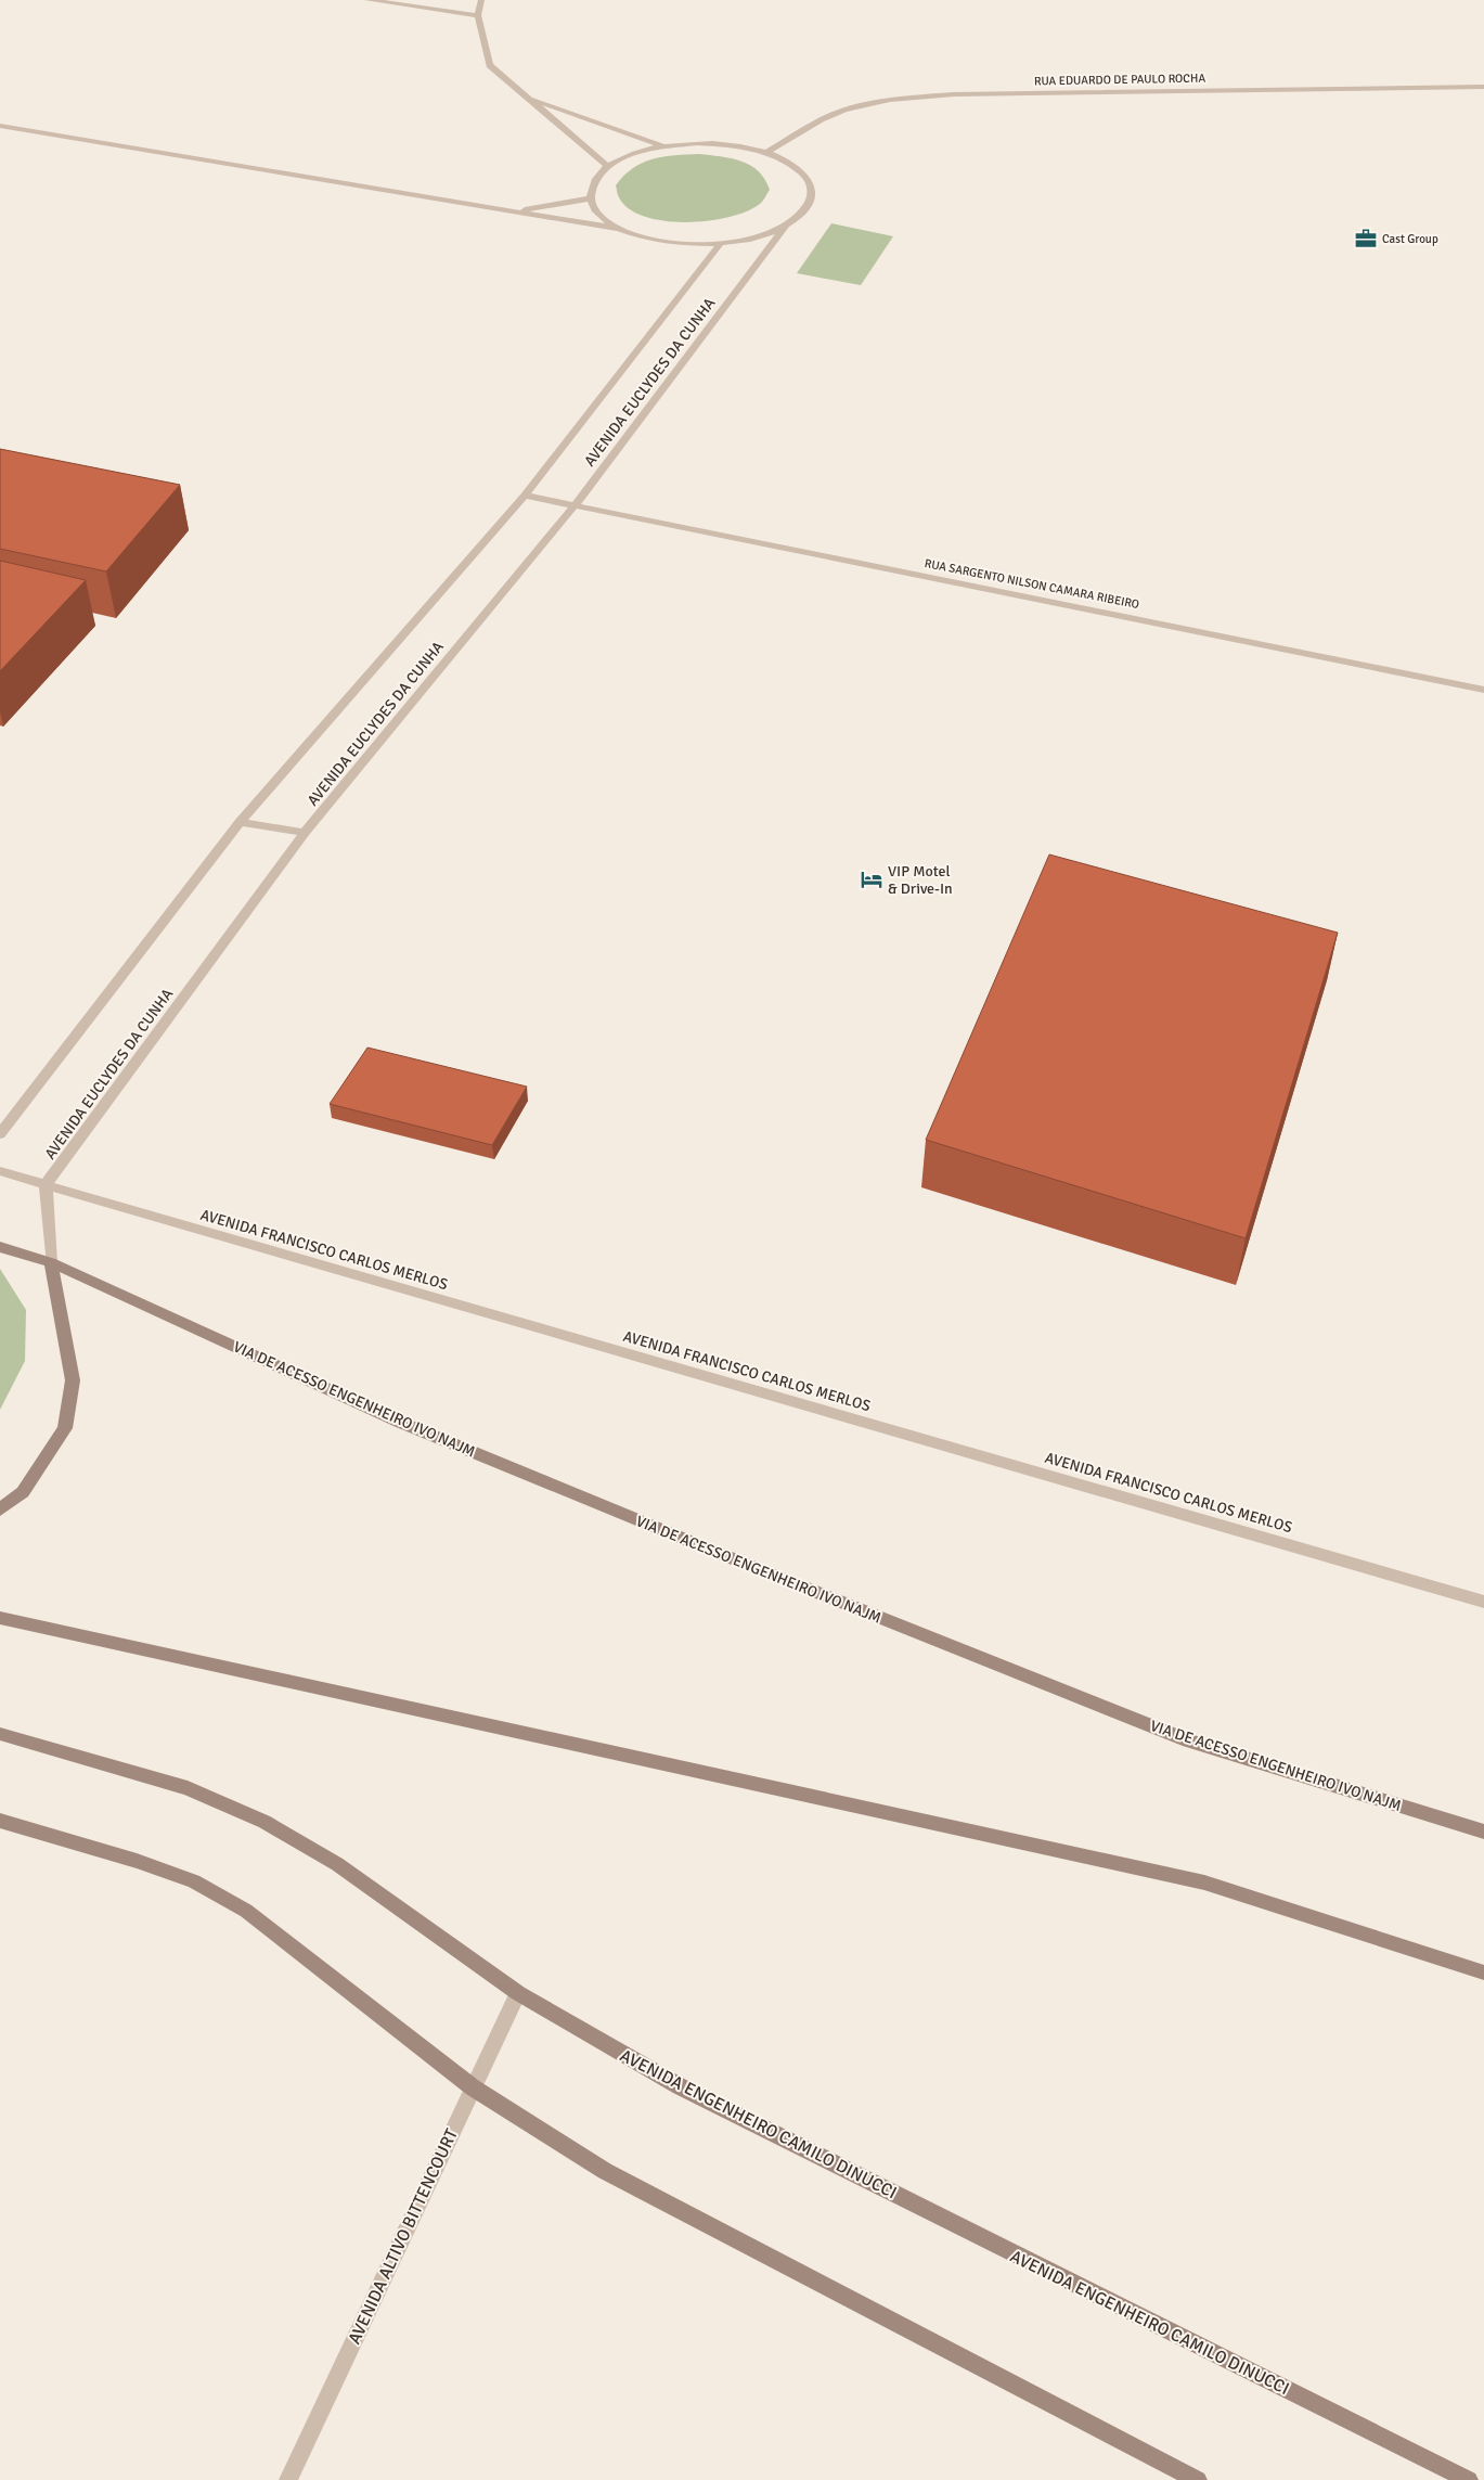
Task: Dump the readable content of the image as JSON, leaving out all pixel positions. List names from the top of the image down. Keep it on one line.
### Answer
{"streets":{"main road":["VIA DE ACESSO ENGENHEIRO IVO NAJM","AVENIDA ENGENHEIRO CAMILO DINUCCI"],"street":["RUA EDUARDO DE PAULO ROCHA","AVENIDA EUCLYDES DA CUNHA","RUA SARGENTO NILSON CAMARA RIBEIRO","AVENIDA FRANCISCO CARLOS MERLOS","AVENIDA ALTIVO BITTENCOURT"]},"crossings":[["AVENIDA EUCLYDES DA CUNHA","RUA SARGENTO NILSON CAMARA RIBEIRO"],["AVENIDA EUCLYDES DA CUNHA","AVENIDA FRANCISCO CARLOS MERLOS"],["AVENIDA ENGENHEIRO CAMILO DINUCCI","AVENIDA ALTIVO BITTENCOURT"]],"places":{"office":["Cast Group"],"hotel":["VIP Motel & Drive-In"]}}
